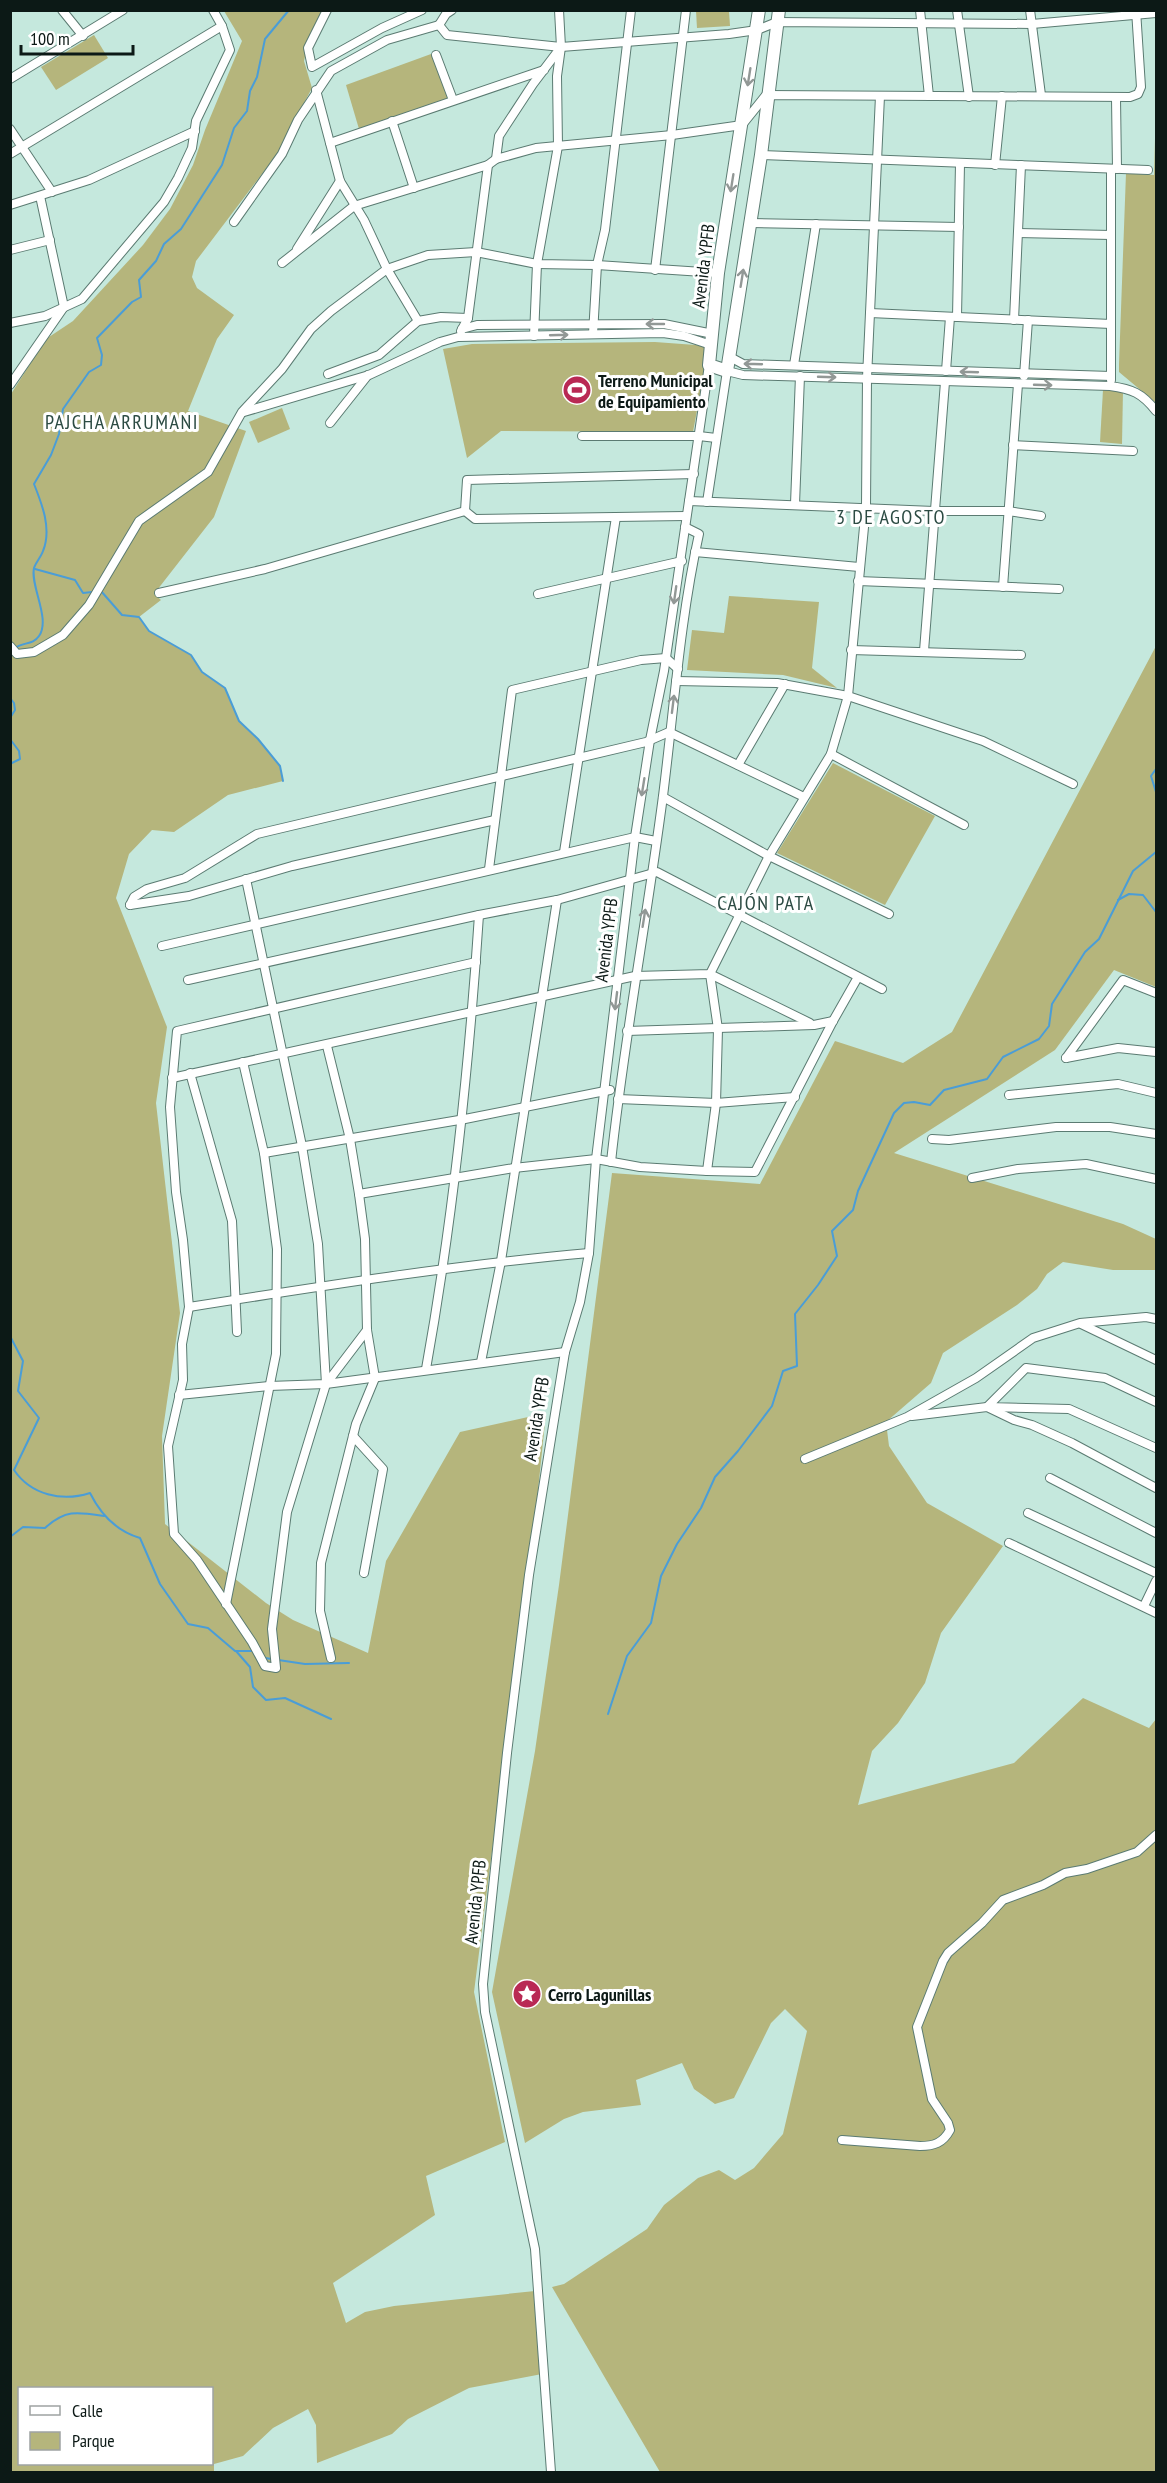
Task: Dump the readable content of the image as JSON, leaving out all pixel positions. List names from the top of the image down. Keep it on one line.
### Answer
{"streets":{"street":["Avenida YPFB"]},"districts":["PAJCHA ARRUMANI","3 DE AGOSTO","CAJÓN PATA"],"places":{"sports":["Terreno Municipal de Equipamiento"],"place":["Cerro Lagunillas"]},"legend":["Calle","Parque"],"scale_bar":"100 m"}
